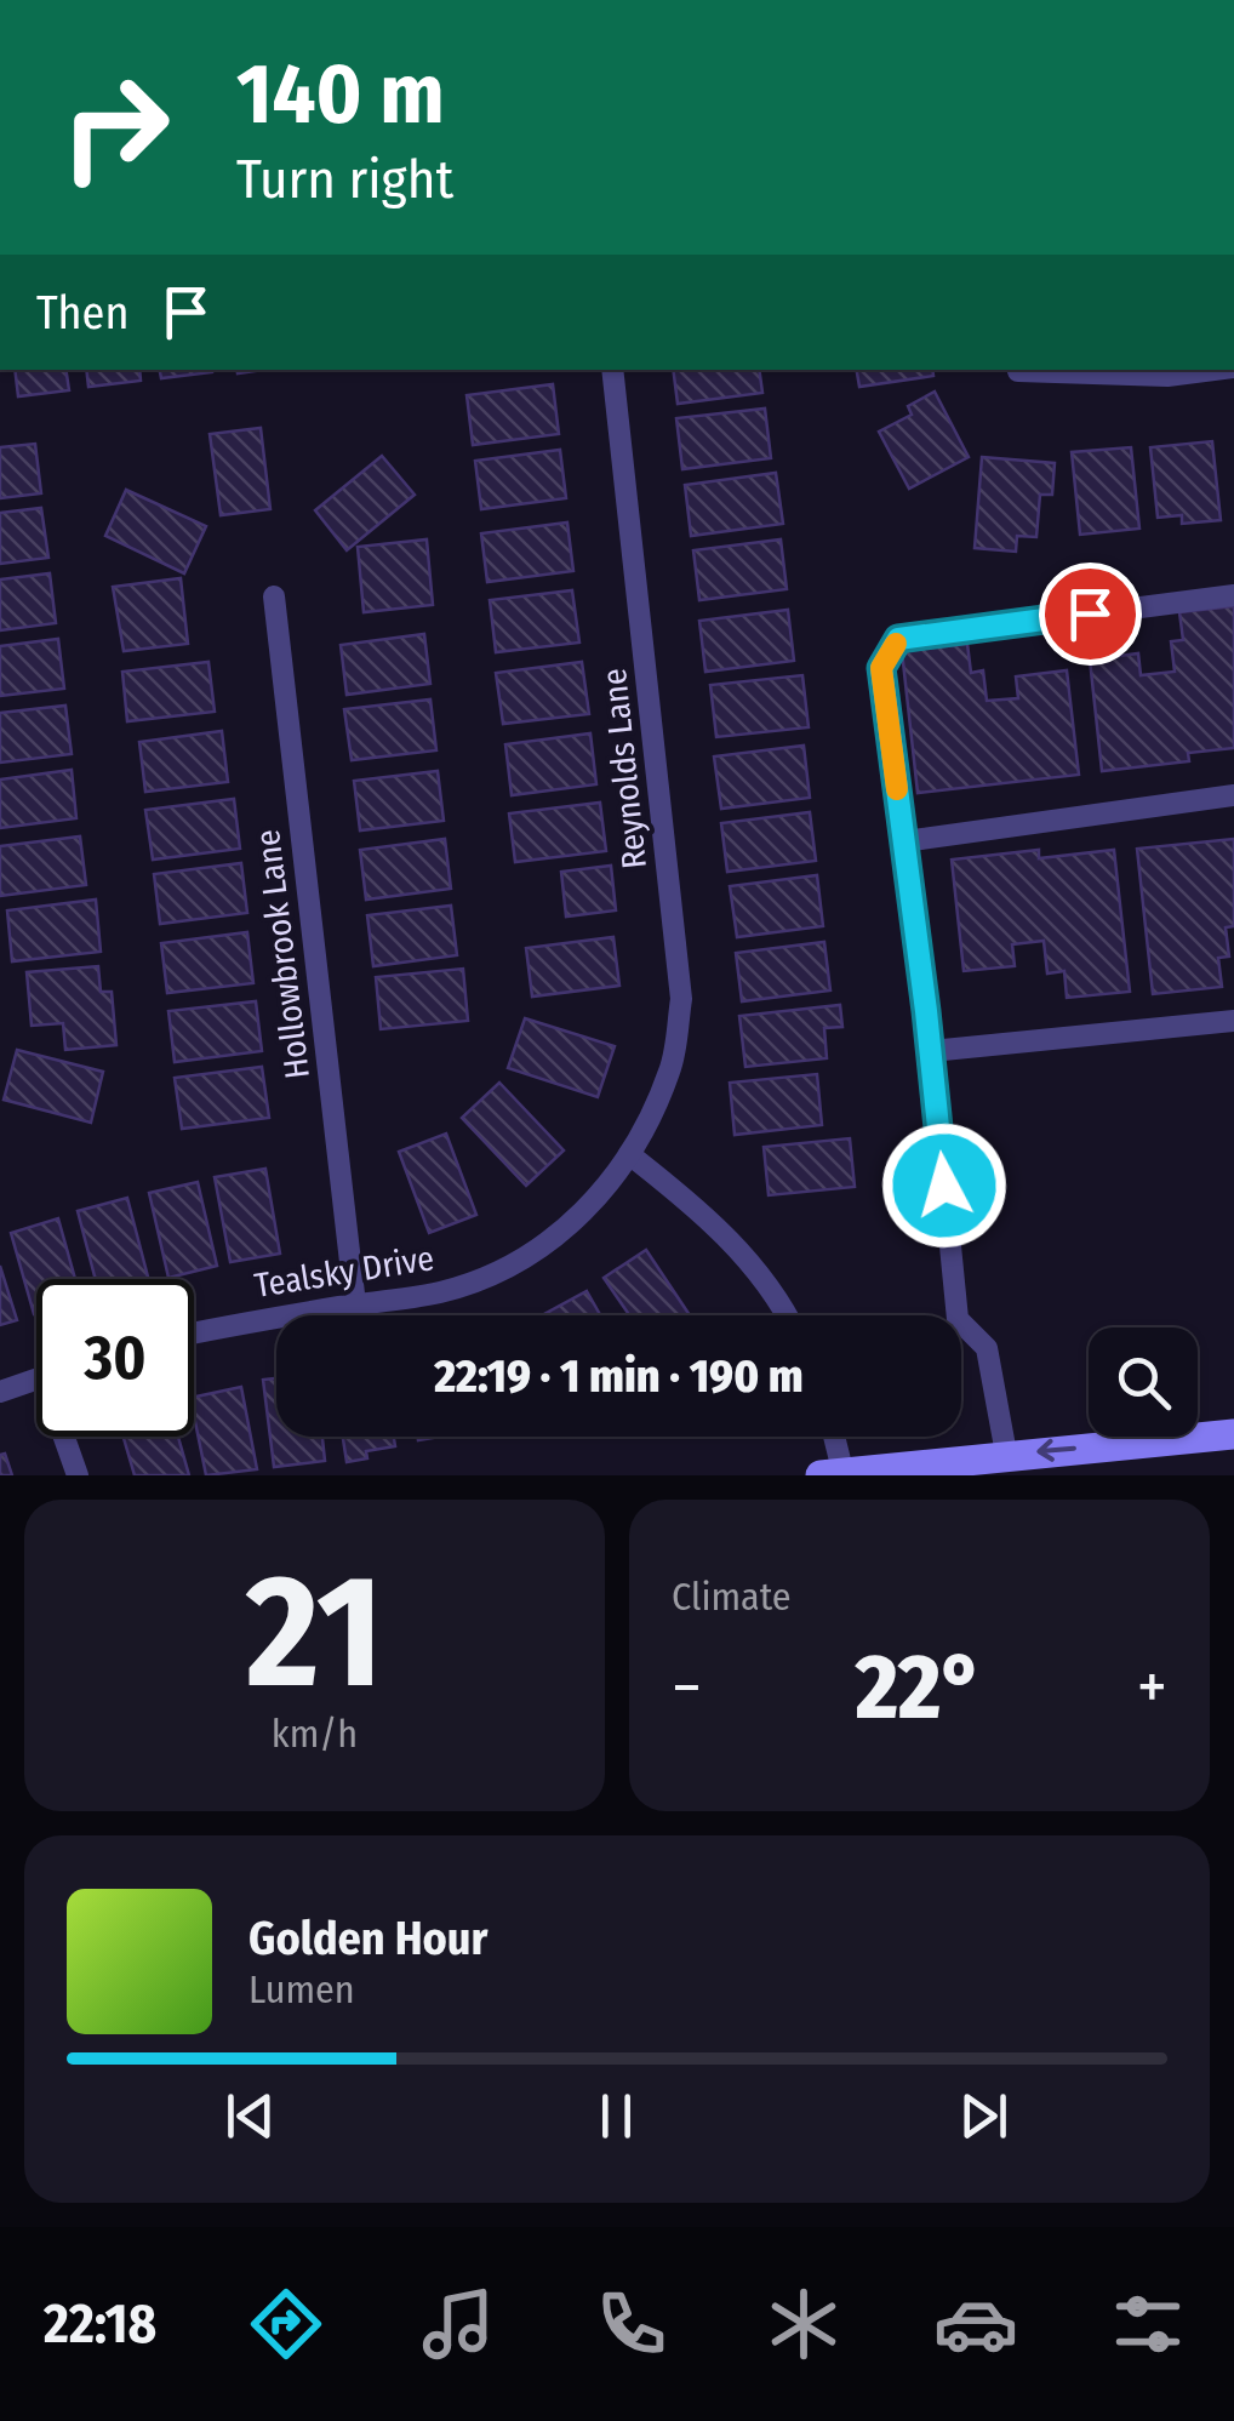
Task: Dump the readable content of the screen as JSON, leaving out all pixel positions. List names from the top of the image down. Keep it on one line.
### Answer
{"streets":{"street":["Reynolds Lane","Hollowbrook Lane","Tealsky Drive"]},"crossings":[["Reynolds Lane","Tealsky Drive"],["Hollowbrook Lane","Tealsky Drive"]],"page":{"turn":["140 m","Turn right"],"then":"Then","limit":"30","trip":"22:19 · 1 min · 190 m","tile":[["21","km/h"],"Climate"],"heat":["−","22°","+"],"song":["Golden Hour","Lumen"],"tabs":"22:18"}}
